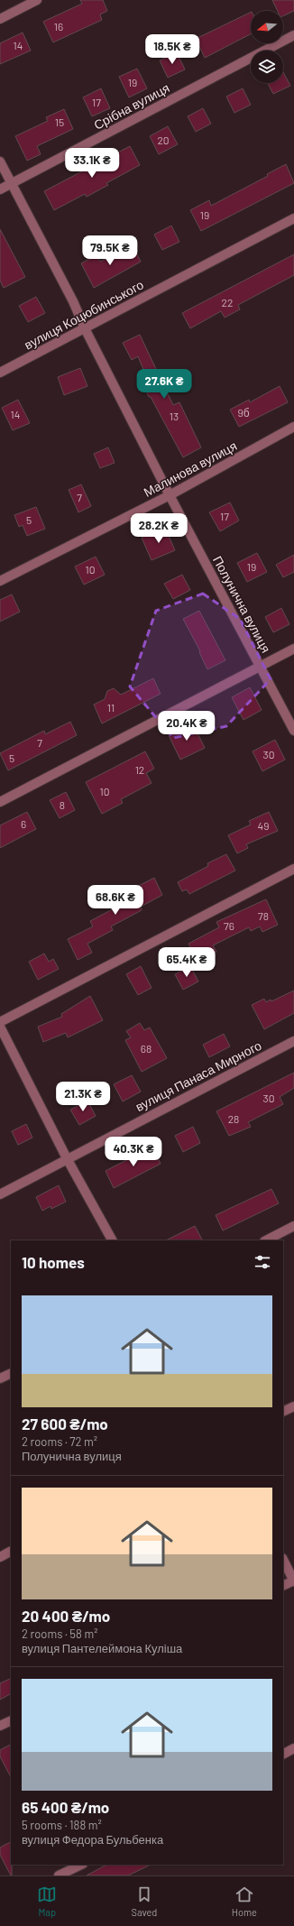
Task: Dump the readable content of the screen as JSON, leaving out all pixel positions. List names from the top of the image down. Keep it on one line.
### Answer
{"streets":{"street":["Срібна вулиця","вулиця Коцюбинського","Малинова вулиця","Полунична вулиця","вулиця Панаса Мирного"]},"crossings":[["Срібна вулиця","Полунична вулиця"],["вулиця Коцюбинського","Полунична вулиця"],["Малинова вулиця","Полунична вулиця"]],"house_numbers":["16","14","19","17","15","20","19","22","9б","14","13","7","17","5","19","10","11","7","30","5","12","10","8","6","49","78","76","68","30","28"],"north":"left","page":{"price":["18.5K ₴","33.1K ₴","79.5K ₴","27.6K ₴","28.2K ₴","20.4K ₴","68.6K ₴","65.4K ₴","21.3K ₴","40.3K ₴"],"heading":"10 homes","list":[{"name":"27 600 ₴/mo","note":"2 rooms · 72 m² · Полунична вулиця"},{"name":"20 400 ₴/mo","note":"2 rooms · 58 m² · вулиця Пантелеймона Куліша"},{"name":"65 400 ₴/mo","note":"5 rooms · 188 m² · вулиця Федора Бульбенка"}],"tabs":["Map","Saved","Home"]}}
